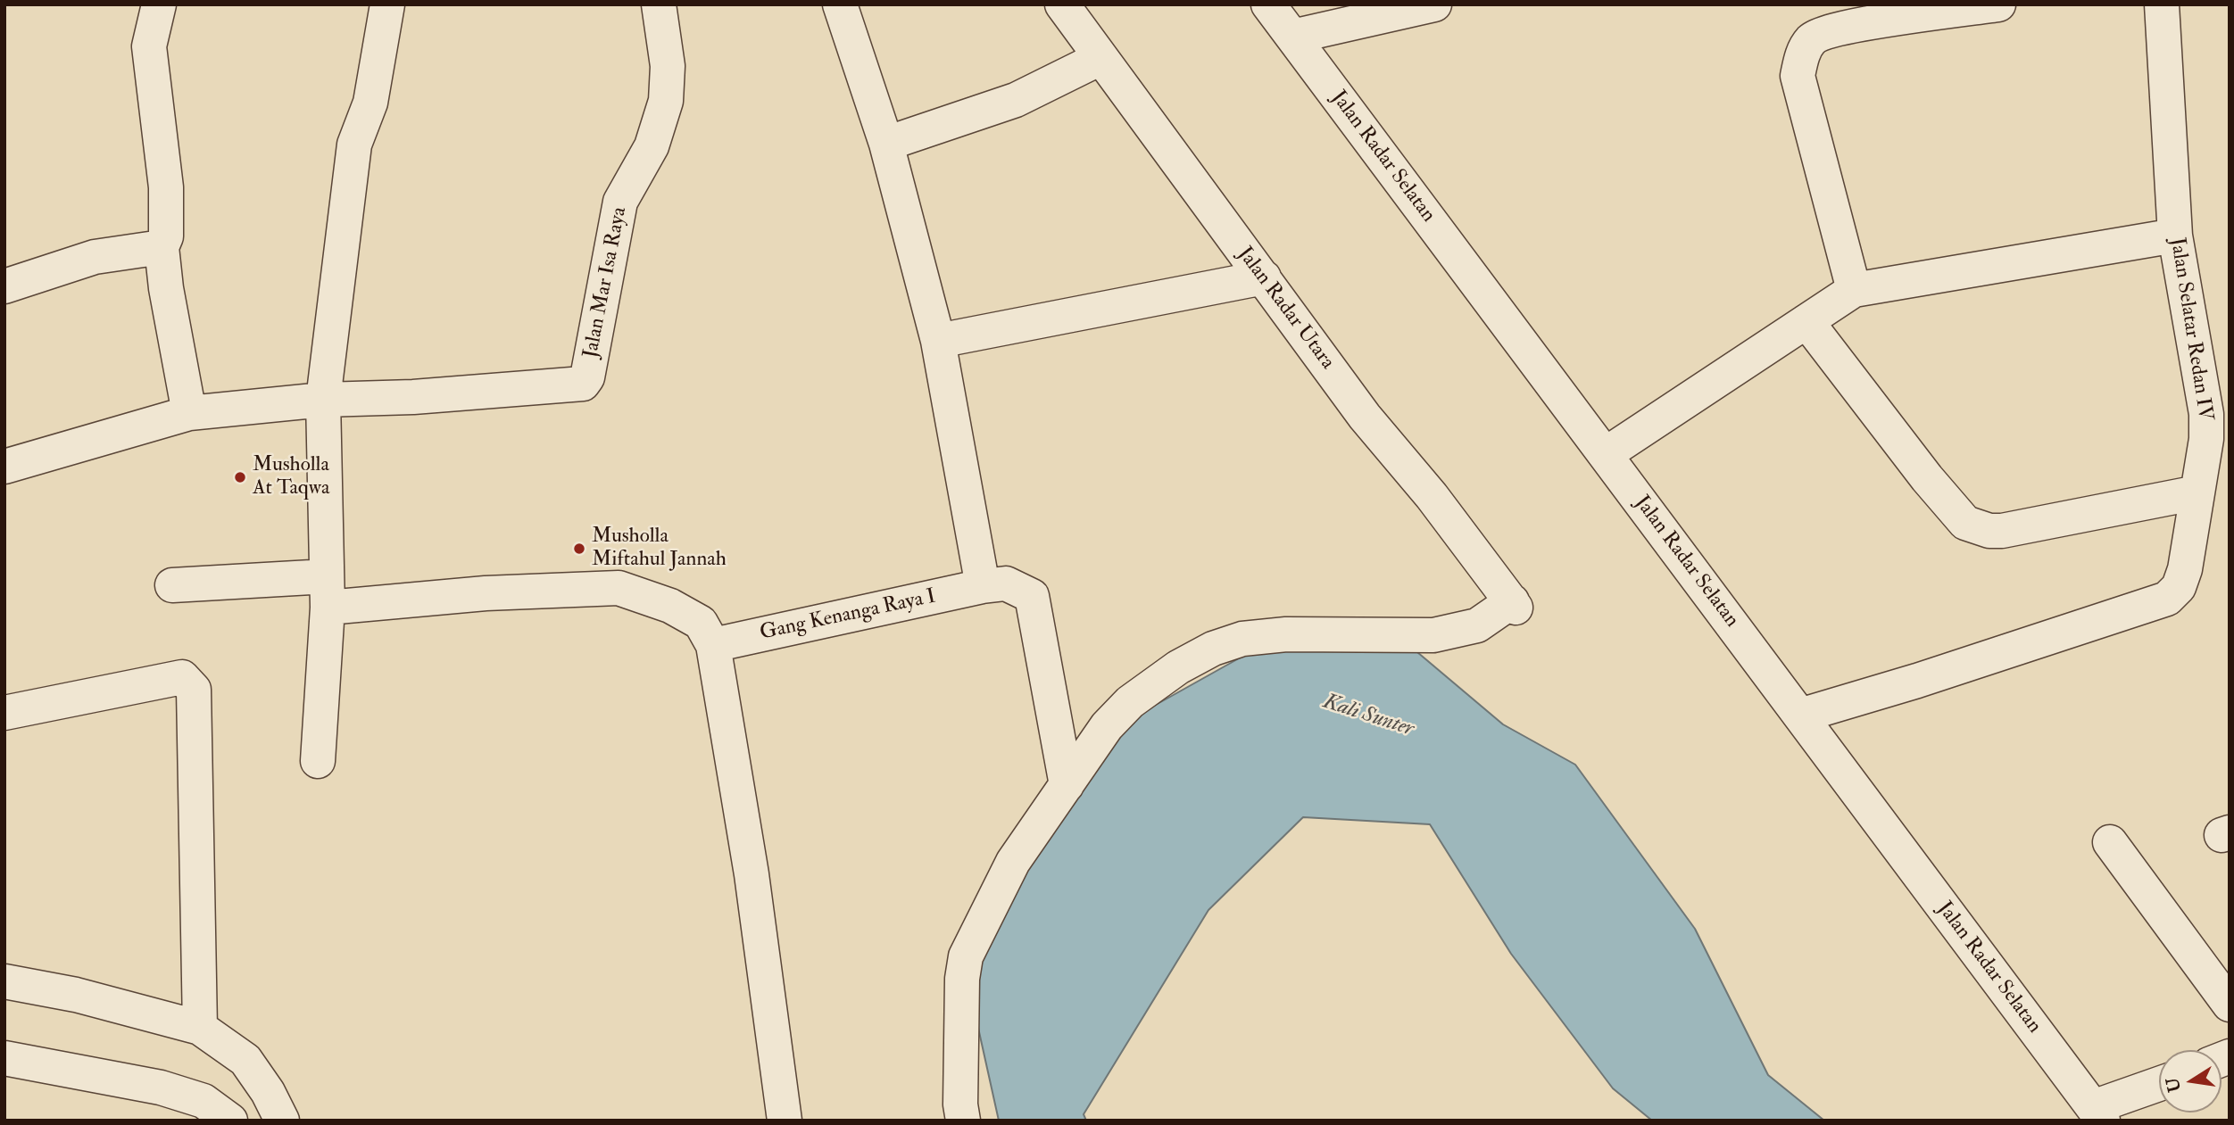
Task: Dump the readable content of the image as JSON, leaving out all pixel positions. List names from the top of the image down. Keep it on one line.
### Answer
{"streets":{"street":["Jalan Radar Selatan","Jalan Mar Isa Raya","Jalan Radar Utara","Jalan Selatar Redan IV","Gang Kenanga Raya I"]},"crossings":[["Jalan Radar Selatan","Jalan Selatar Redan IV"],["Jalan Radar Utara","Gang Kenanga Raya I"]],"water":["Kali Sunter"],"places":["Musholla At Taqwa","Musholla Miftahul Jannah"],"north":"left"}
